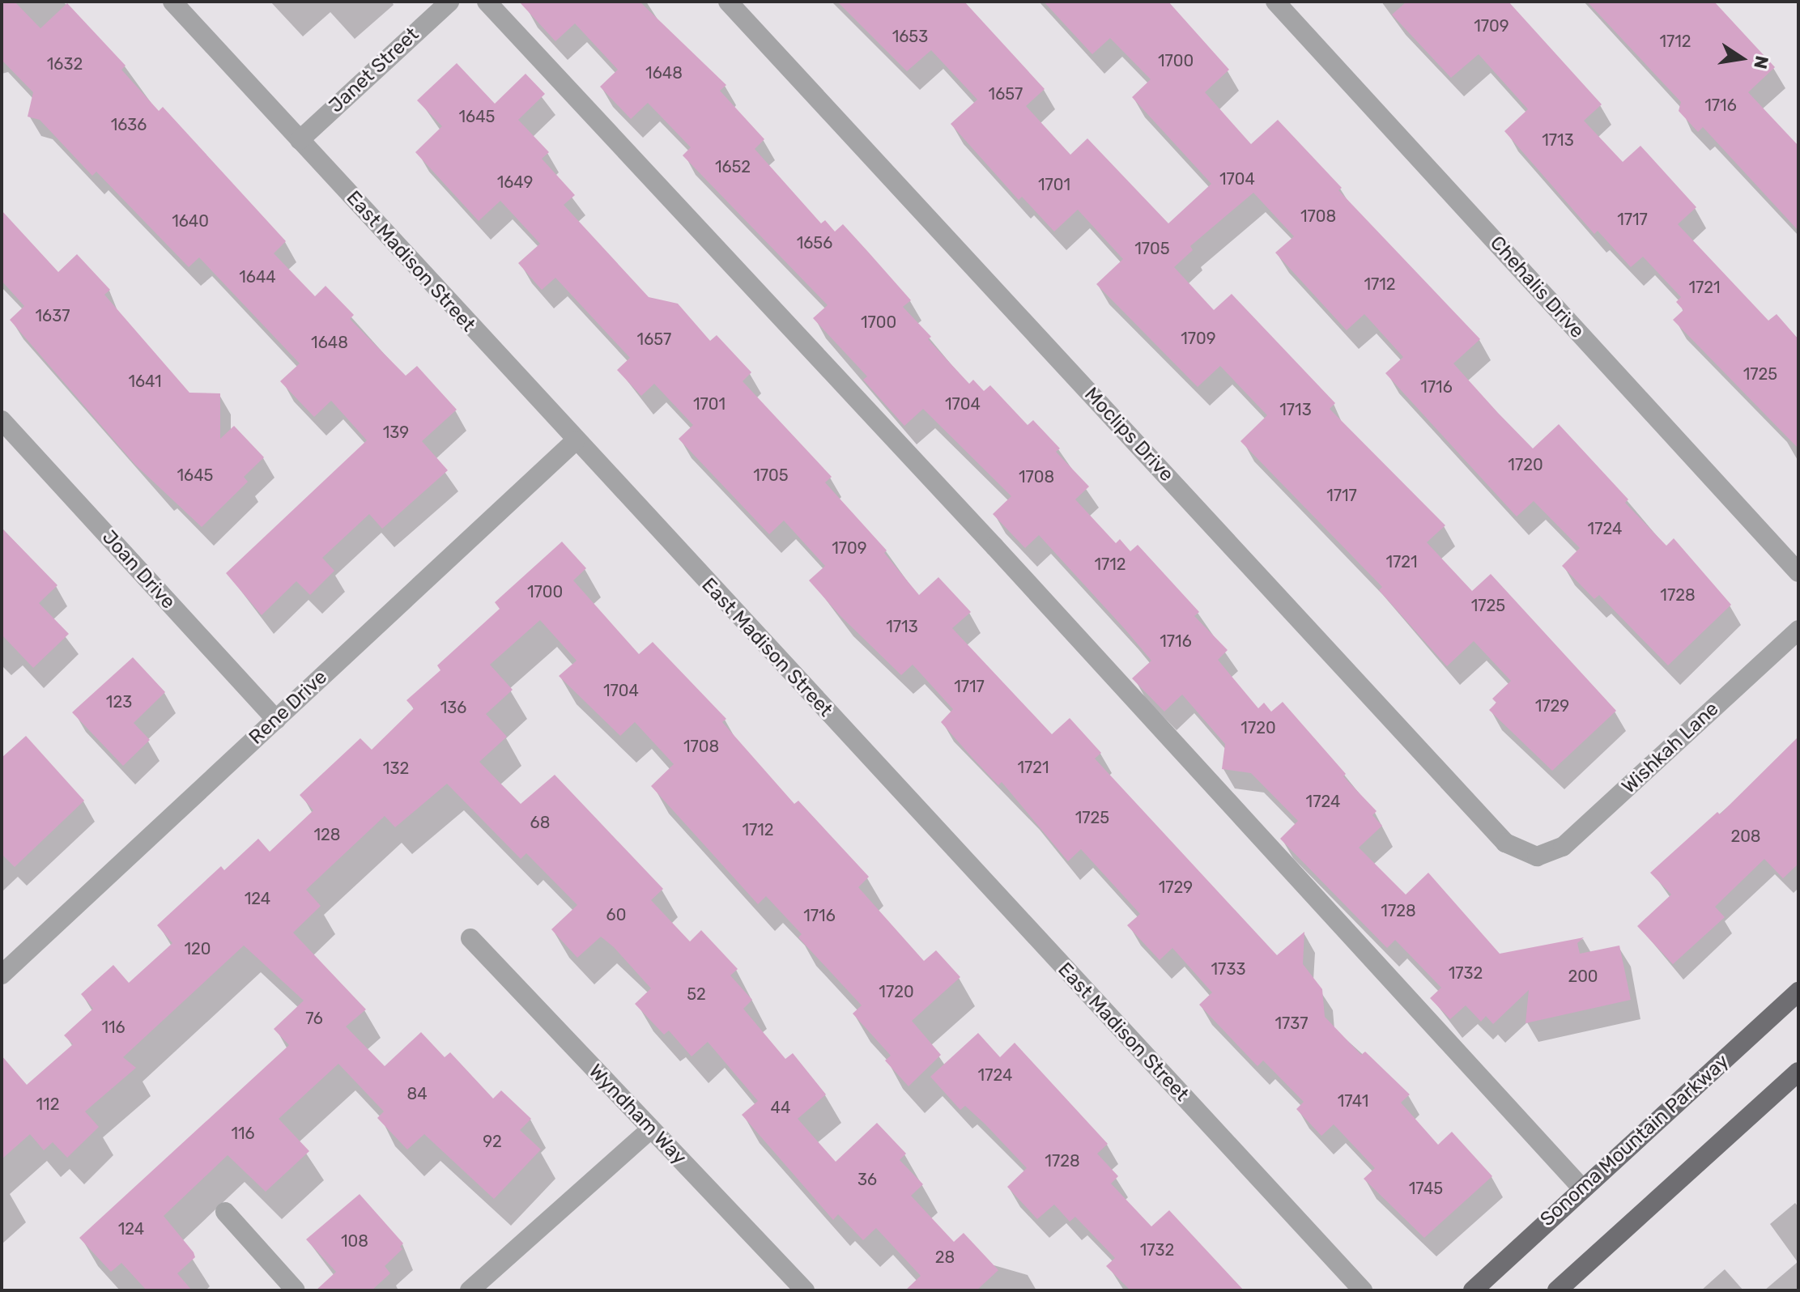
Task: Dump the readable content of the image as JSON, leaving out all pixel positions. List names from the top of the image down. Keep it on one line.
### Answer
{"streets":{"main road":["Sonoma Mountain Parkway"],"street":["Janet Street","East Madison Street","Chehalis Drive","Moclips Drive","Joan Drive","Rene Drive","Wishkah Lane","Wyndham Way"]},"crossings":[["Janet Street","East Madison Street"],["East Madison Street","Rene Drive"],["Moclips Drive","Wishkah Lane"],["Joan Drive","Rene Drive"]],"house_numbers":["1709","1653","1712","1700","1632","1648","1657","1716","1645","1636","1713","1652","1704","1649","1701","1708","1717","1640","1656","1705","1644","1712","1721","1637","1700","1709","1657","1648","1725","1641","1716","1701","1704","1713","139","1720","1645","1705","1708","1717","1724","1709","1721","1712","1700","1728","1725","1713","1716","1717","1704","123","1729","136","1720","1708","1721","132","1724","1725","68","1712","128","208","1729","124","1728","60","1716","120","1733","1732","200","1720","52","76","1737","116","1724","84","1741","112","44","116","92","1728","36","1745","124","108","1732","28"],"north":"right"}
